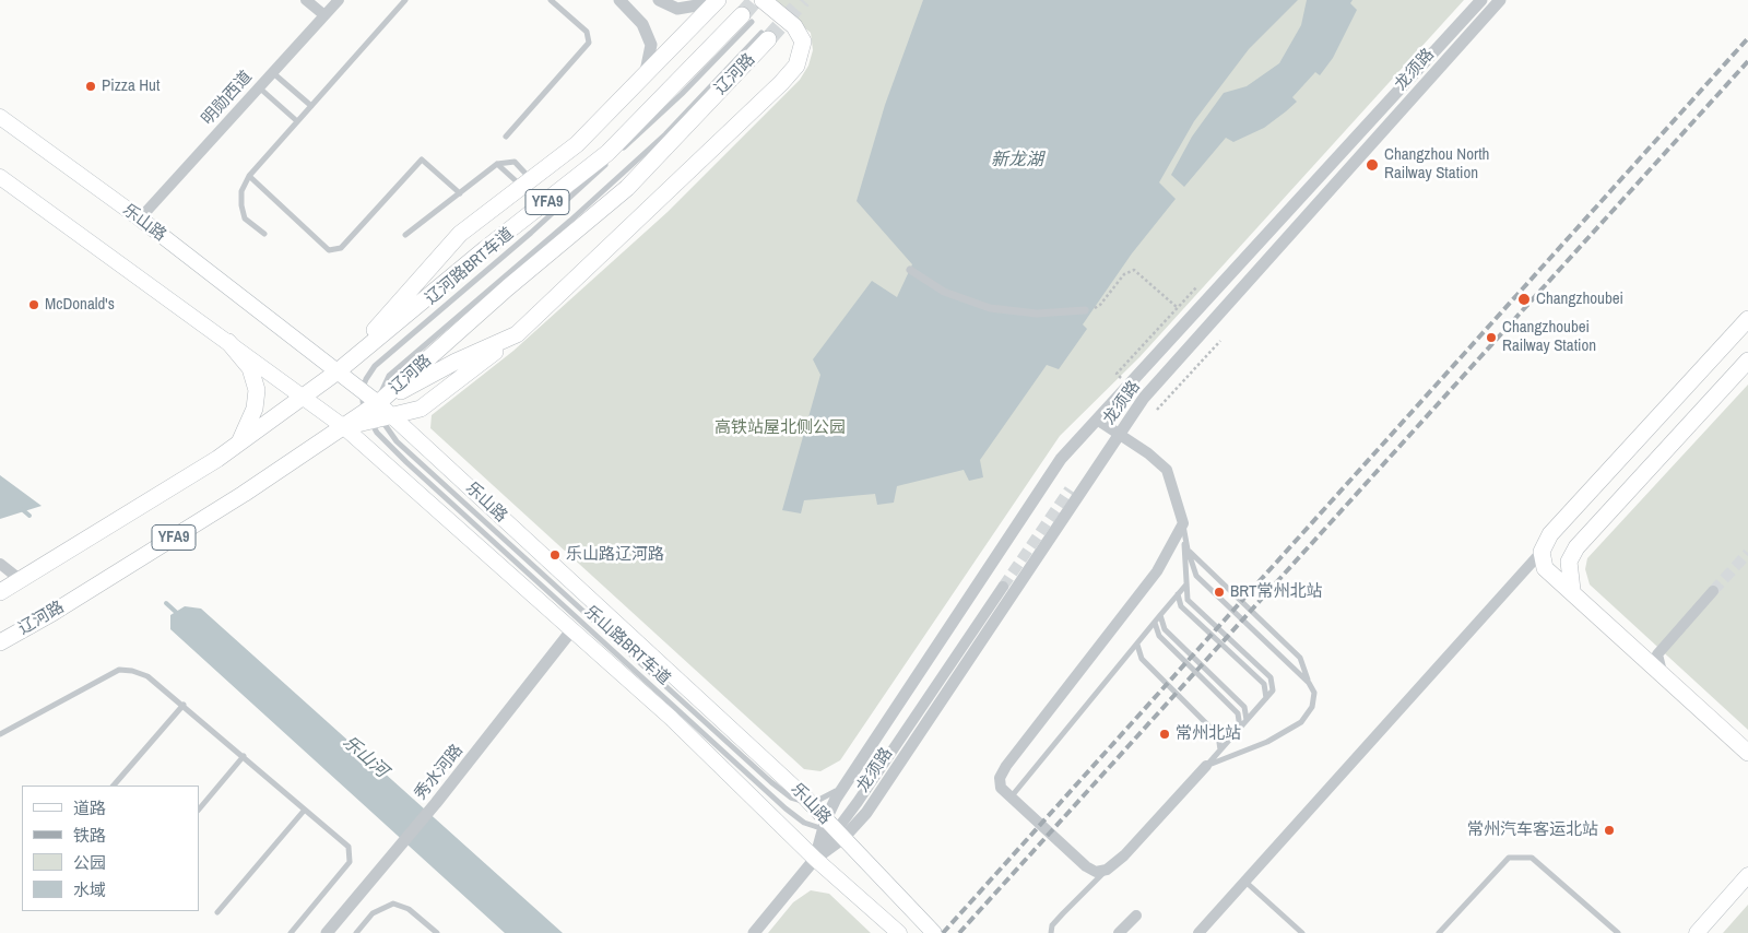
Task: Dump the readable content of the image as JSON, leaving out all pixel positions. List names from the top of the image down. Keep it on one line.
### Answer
{"streets":{"main road":["辽河路","YFA9","乐山路"],"street":["龙须路","明勋西道","秀水河路"],"lane":["辽河路BRT车道","乐山路BRT车道"]},"crossings":[["龙须路","乐山路"],["龙须路","乐山路BRT车道"],["辽河路","乐山路"],["辽河路","乐山路BRT车道"],["明勋西道","乐山路"],["YFA9","乐山路"],["YFA9","辽河路BRT车道"],["乐山路","辽河路BRT车道"],["乐山路","乐山路BRT车道"]],"water":["新龙湖","乐山河"],"parks":["高铁站屋北侧公园"],"places":["Pizza Hut","Changzhou North Railway Station","Changzhoubei","McDonald's","Changzhoubei Railway Station","乐山路辽河路","BRT常州北站","常州北站","常州汽车客运北站"],"legend":["道路","铁路","公园","水域"]}
